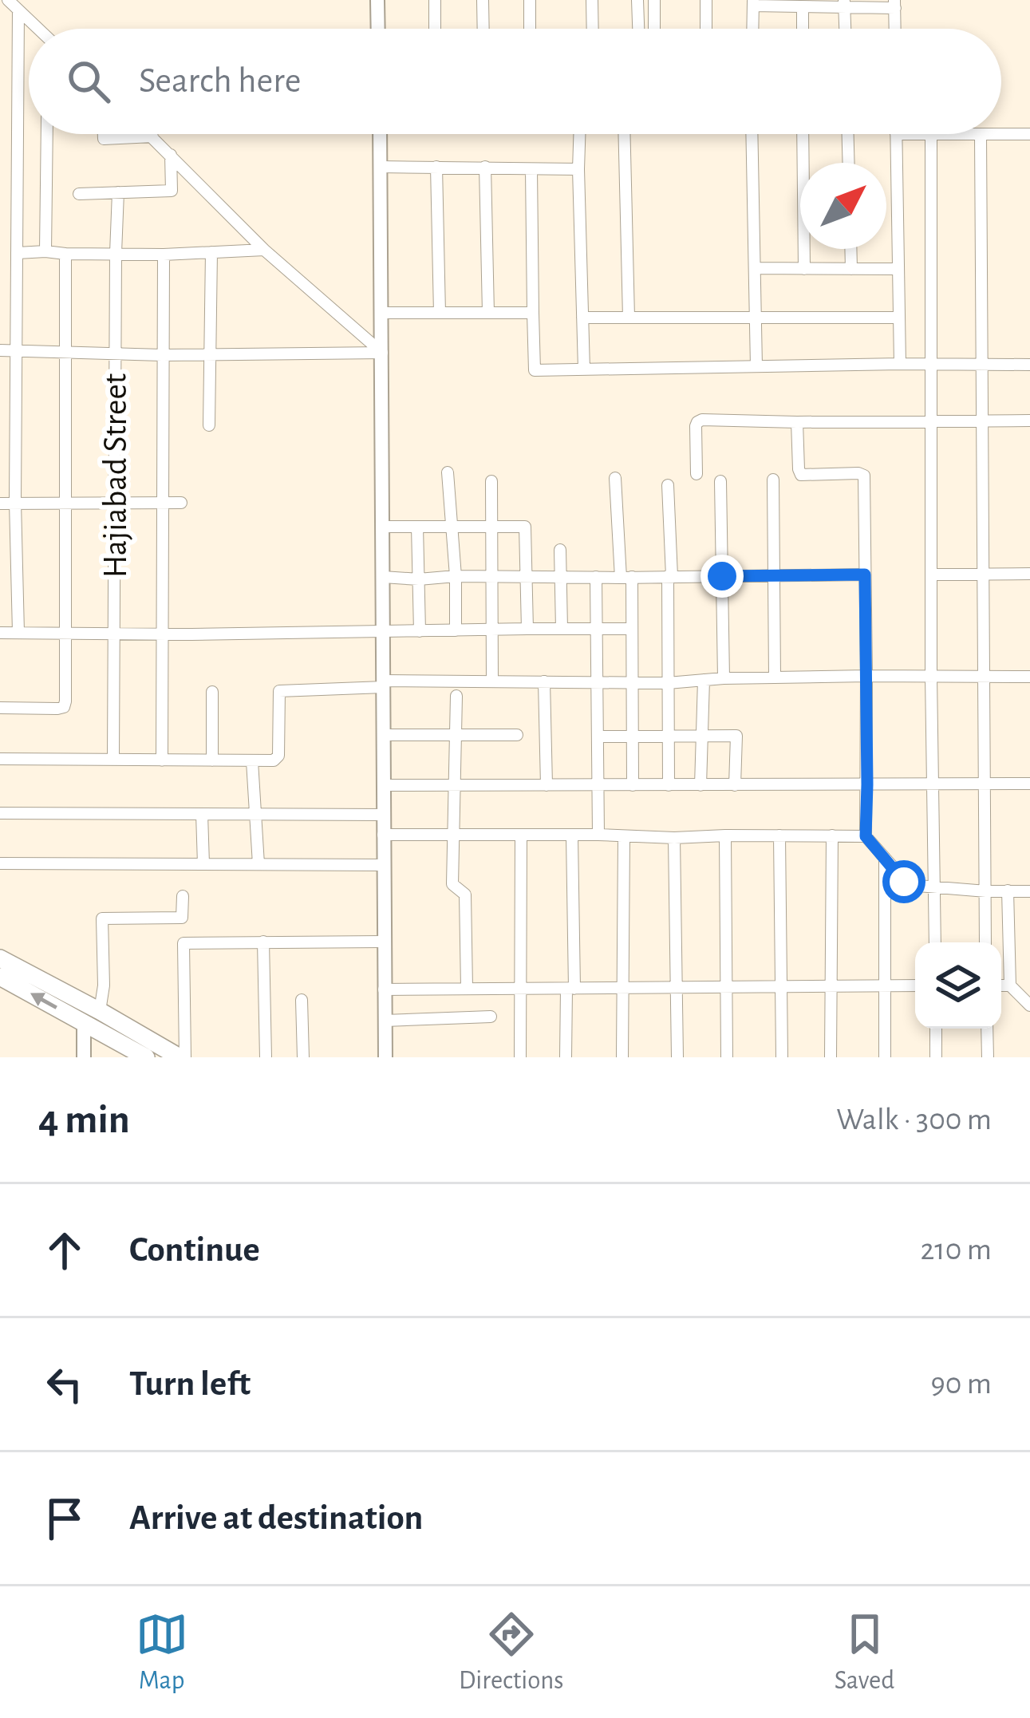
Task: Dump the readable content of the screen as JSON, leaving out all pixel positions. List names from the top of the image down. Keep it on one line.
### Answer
{"streets":{"street":["Hajiabad Street"]},"north":"top right","page":{"search":"Search here","heading":["4 min","Walk · 300 m"],"list":[["Continue","210 m"],["Turn left","90 m"],"Arrive at destination"],"nav":["Map","Directions","Saved"]}}
